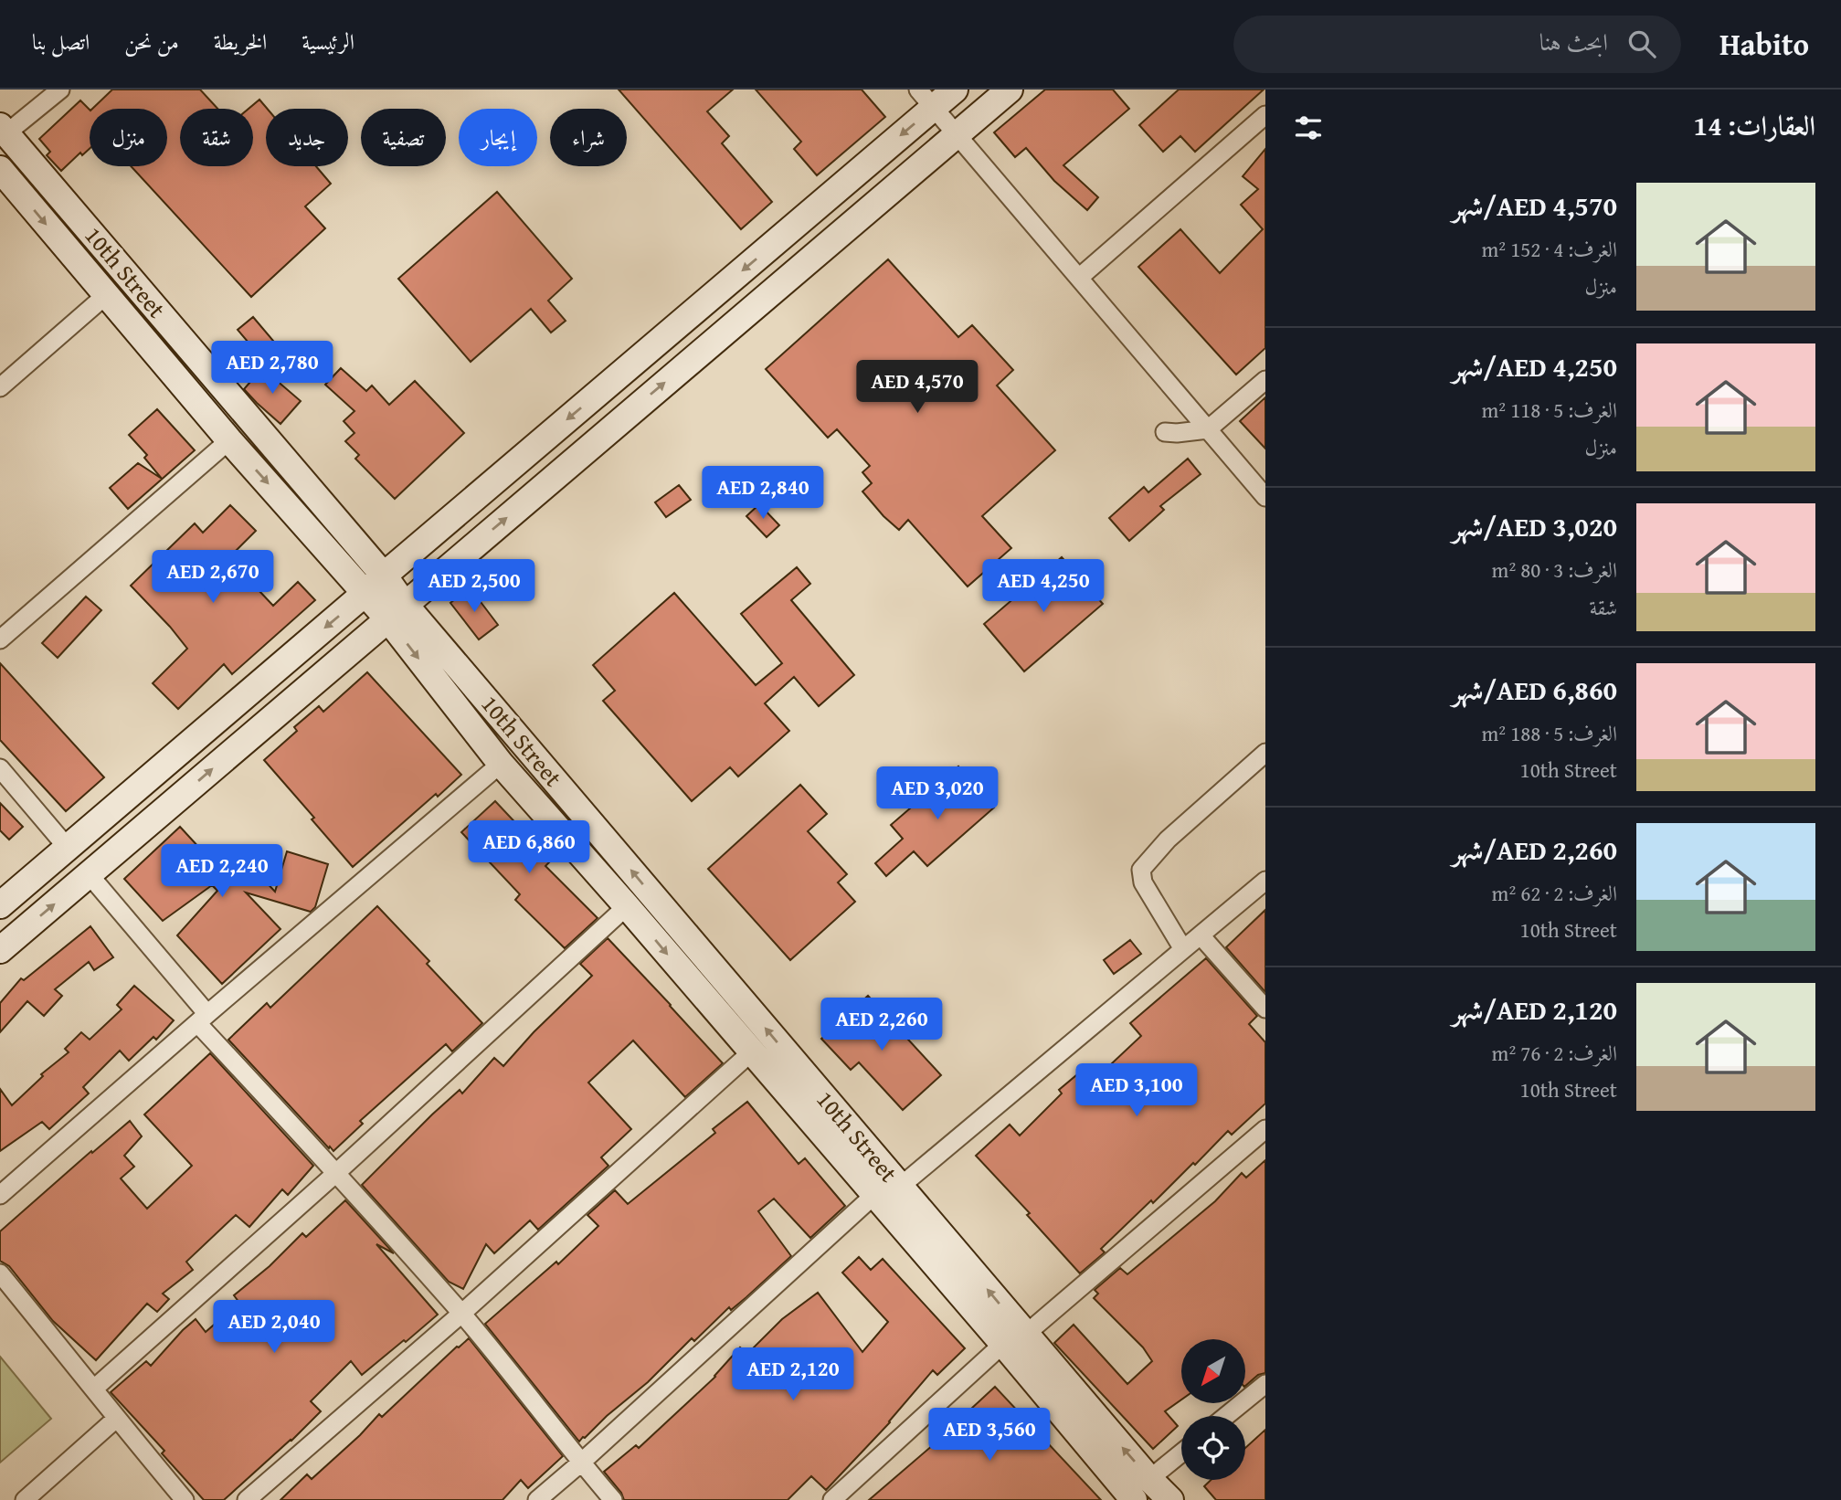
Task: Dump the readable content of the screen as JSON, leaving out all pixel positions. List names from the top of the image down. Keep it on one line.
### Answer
{"streets":{"street":["10th Street"]},"north":"bottom left","page":{"header":"Habito","search":"ابحث هنا","nav":["الرئيسية","الخريطة","من نحن","اتصل بنا"],"heading":"العقارات: 14","chip":["شراء","إيجار","تصفية","جديد","شقة","منزل"],"list":[{"name":"AED 4,570/شهر","note":"الغرف: 4 · 152 m² · منزل"},{"name":"AED 4,250/شهر","note":"الغرف: 5 · 118 m² · منزل"},{"name":"AED 3,020/شهر","note":"الغرف: 3 · 80 m² · شقة"},{"name":"AED 6,860/شهر","note":"الغرف: 5 · 188 m² · 10th Street"},{"name":"AED 2,260/شهر","note":"الغرف: 2 · 62 m² · 10th Street"},{"name":"AED 2,120/شهر","note":"الغرف: 2 · 76 m² · 10th Street"}],"price":["AED 2,780","AED 4,570","AED 2,840","AED 2,670","AED 2,500","AED 4,250","AED 3,020","AED 6,860","AED 2,240","AED 2,260","AED 3,100","AED 2,040","AED 2,120","AED 3,560"]}}
